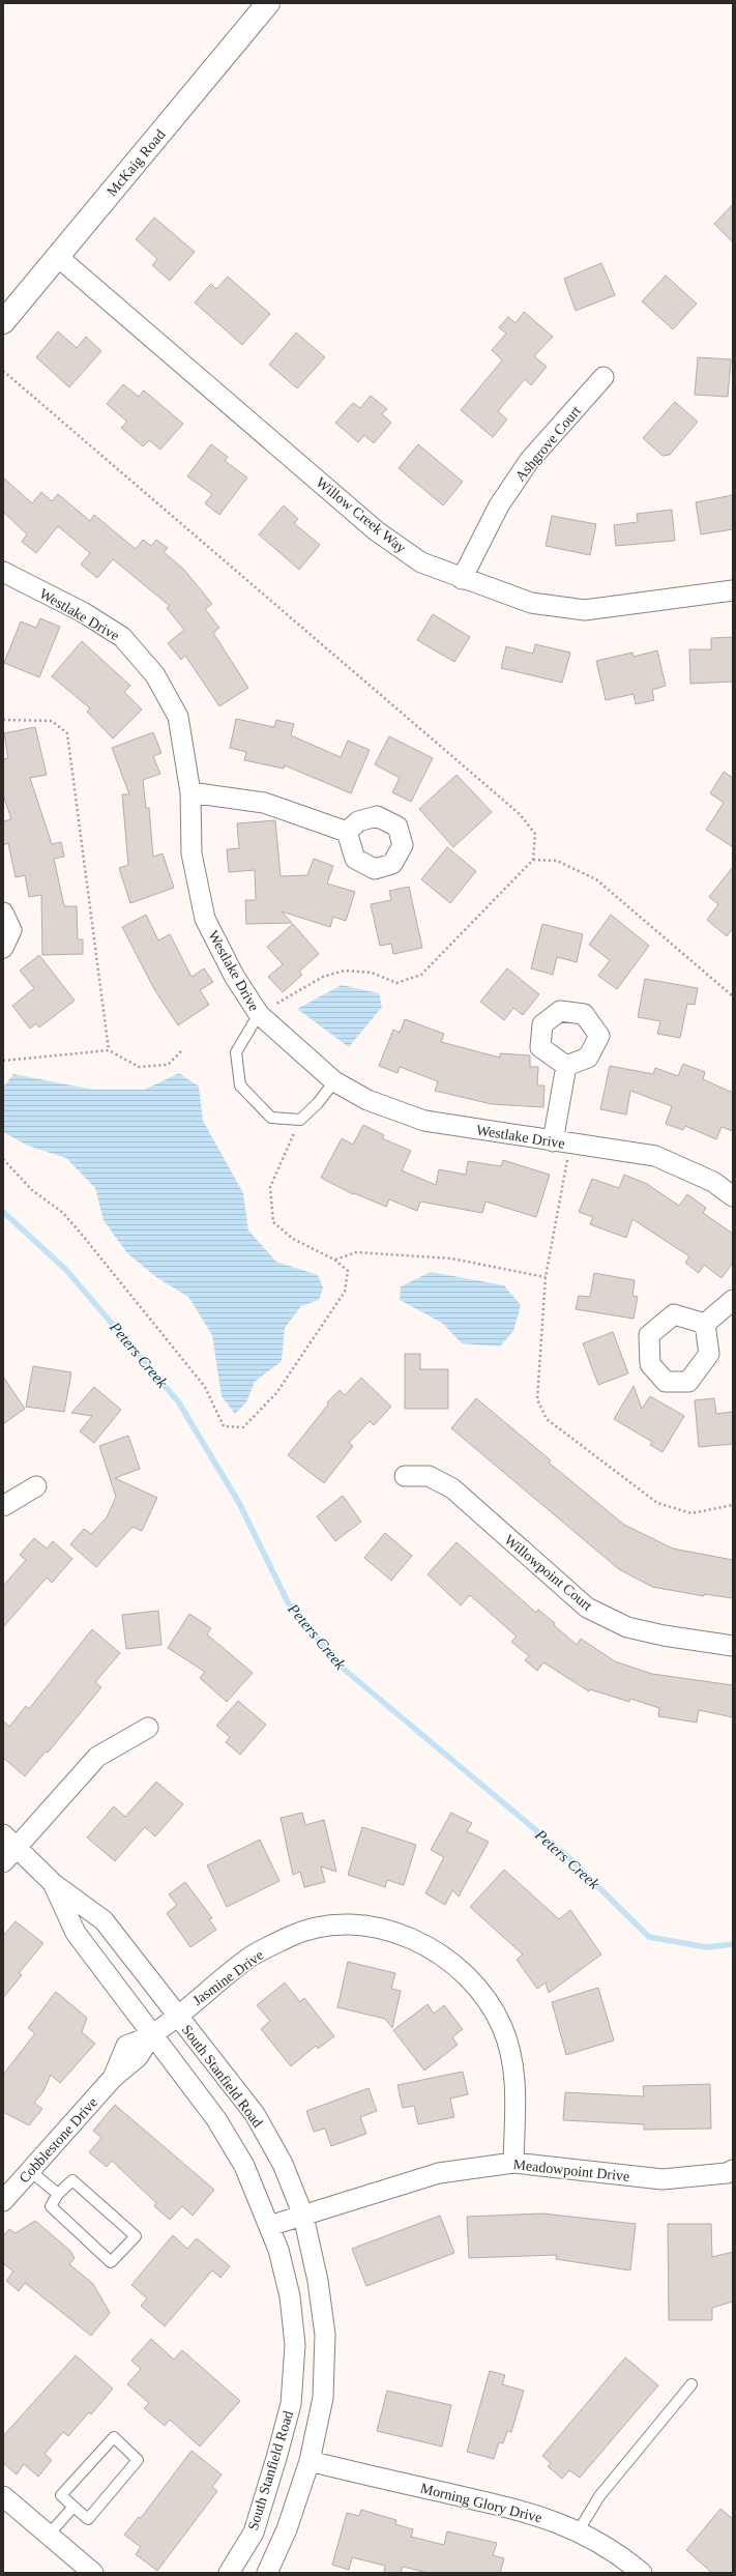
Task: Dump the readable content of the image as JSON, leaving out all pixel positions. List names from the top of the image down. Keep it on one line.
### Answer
{"streets":{"street":["McKaig Road","Ashgrove Court","Willow Creek Way","Westlake Drive","Willowpoint Court","Jasmine Drive","South Stanfield Road","Cobblestone Drive","Meadowpoint Drive","Morning Glory Drive"]},"crossings":[["McKaig Road","Willow Creek Way"],["Ashgrove Court","Willow Creek Way"],["Jasmine Drive","South Stanfield Road"],["Jasmine Drive","Cobblestone Drive"],["Jasmine Drive","Meadowpoint Drive"],["South Stanfield Road","Cobblestone Drive"],["South Stanfield Road","Meadowpoint Drive"],["South Stanfield Road","Morning Glory Drive"]],"water":["Peters Creek"]}
